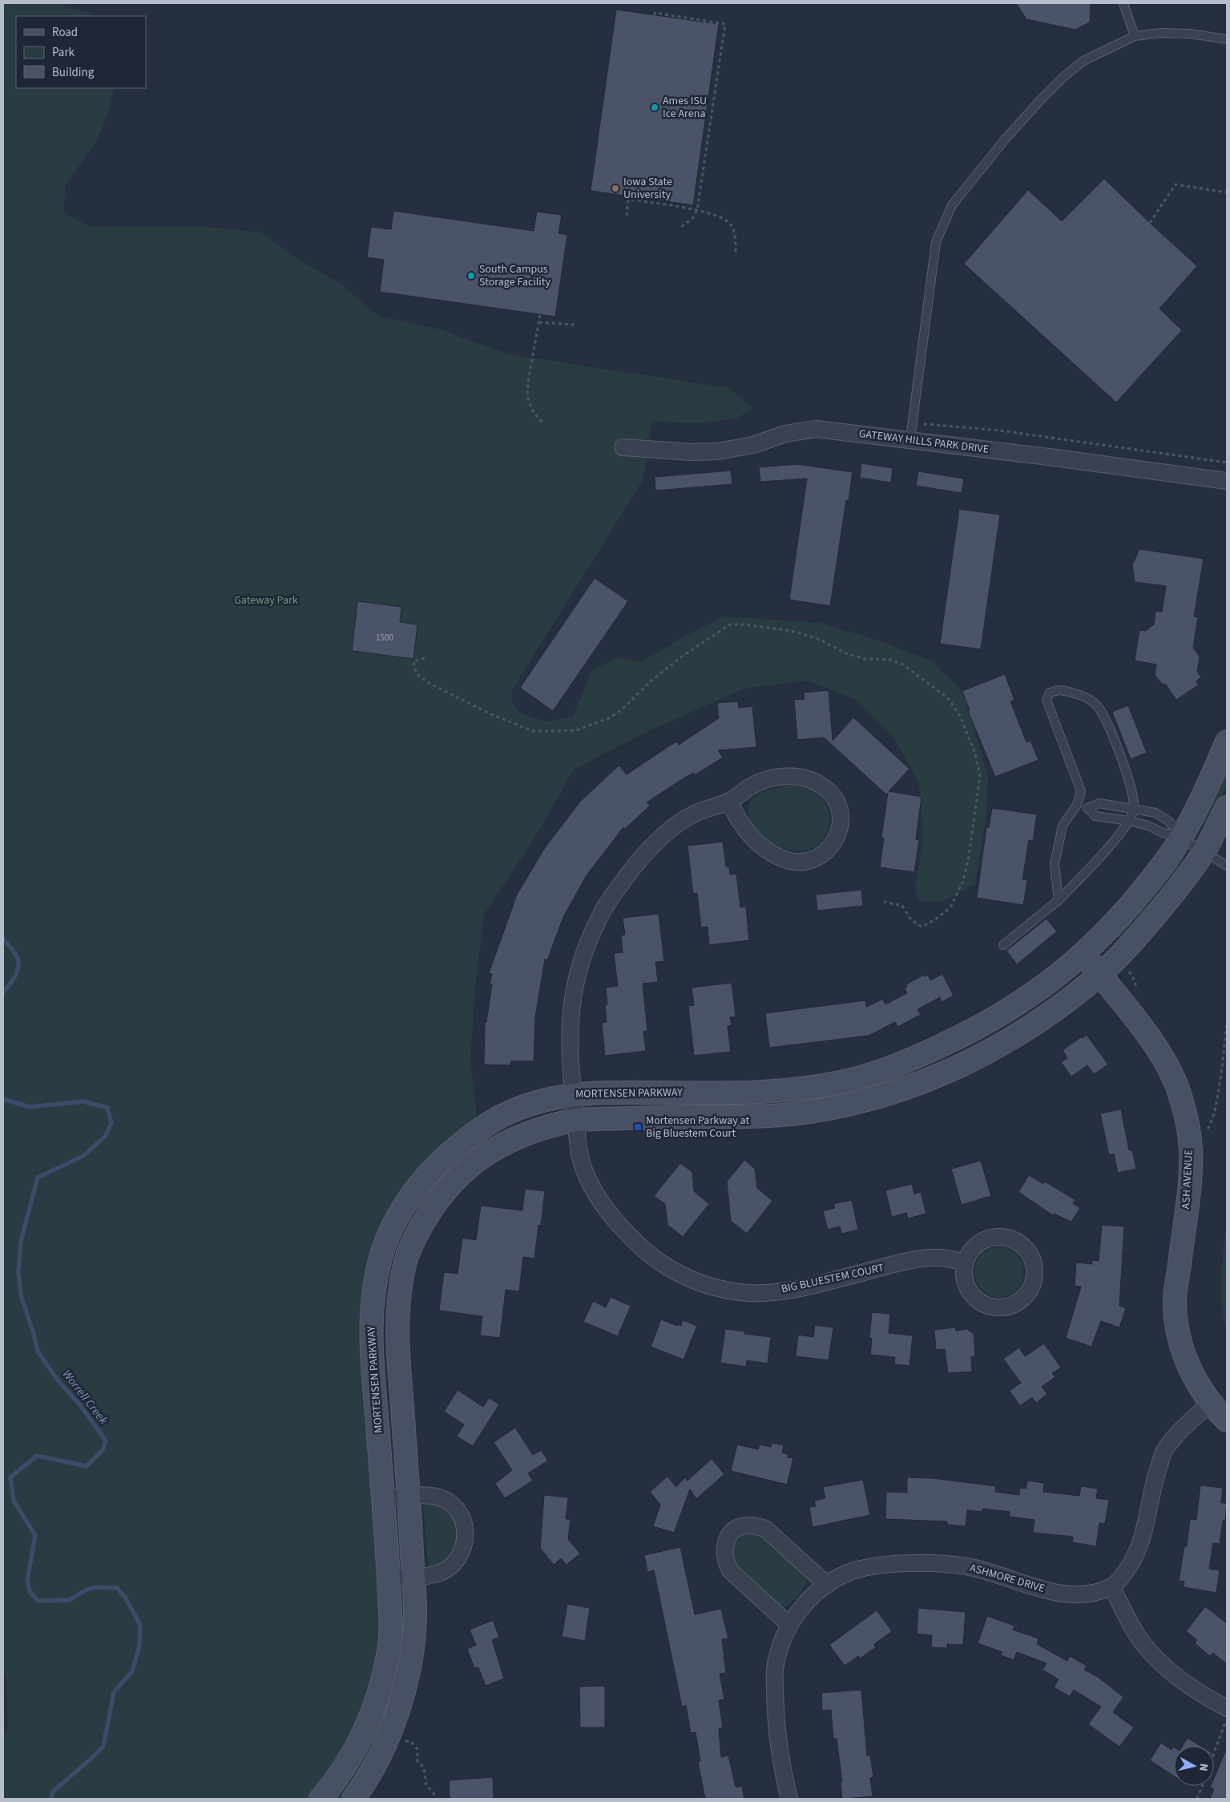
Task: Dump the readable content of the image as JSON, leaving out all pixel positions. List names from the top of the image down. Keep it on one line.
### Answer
{"streets":{"street":["GATEWAY HILLS PARK DRIVE","MORTENSEN PARKWAY","ASH AVENUE","BIG BLUESTEM COURT","ASHMORE DRIVE"]},"crossings":[["MORTENSEN PARKWAY","ASH AVENUE"],["MORTENSEN PARKWAY","BIG BLUESTEM COURT"]],"water":["Worrell Creek"],"parks":["Gateway Park"],"places":{"other":["Ames ISU Ice Arena","Iowa State University","South Campus Storage Facility"],"transit":["Mortensen Parkway at Big Bluestem Court"]},"house_numbers":["1500"],"legend":["Road","Park","Building"],"north":"right"}
